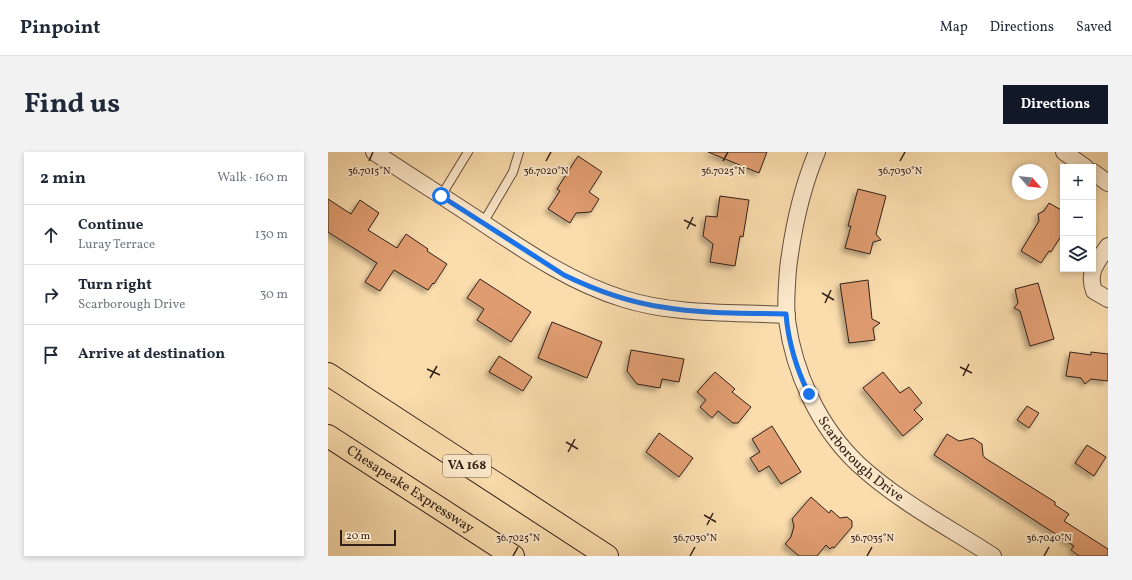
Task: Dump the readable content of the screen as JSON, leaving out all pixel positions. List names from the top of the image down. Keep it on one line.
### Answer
{"streets":{"highway":["VA 168","Chesapeake Expressway"],"street":["Scarborough Drive"]},"scale_bar":"20 m","north":"bottom right","page":{"header":"Pinpoint","nav":["Map","Directions","Saved"],"title":"Find us","buttons":"Directions","heading":["2 min","Walk · 160 m"],"map_buttons":["+","−"],"list":[["Continue","Luray Terrace","130 m"],["Turn right","Scarborough Drive","30 m"],"Arrive at destination"],"scale":"20 m"},"coordinates":["36.7015°N","36.7020°N","36.7025°N","36.7030°N","36.7035°N","36.7040°N"]}
